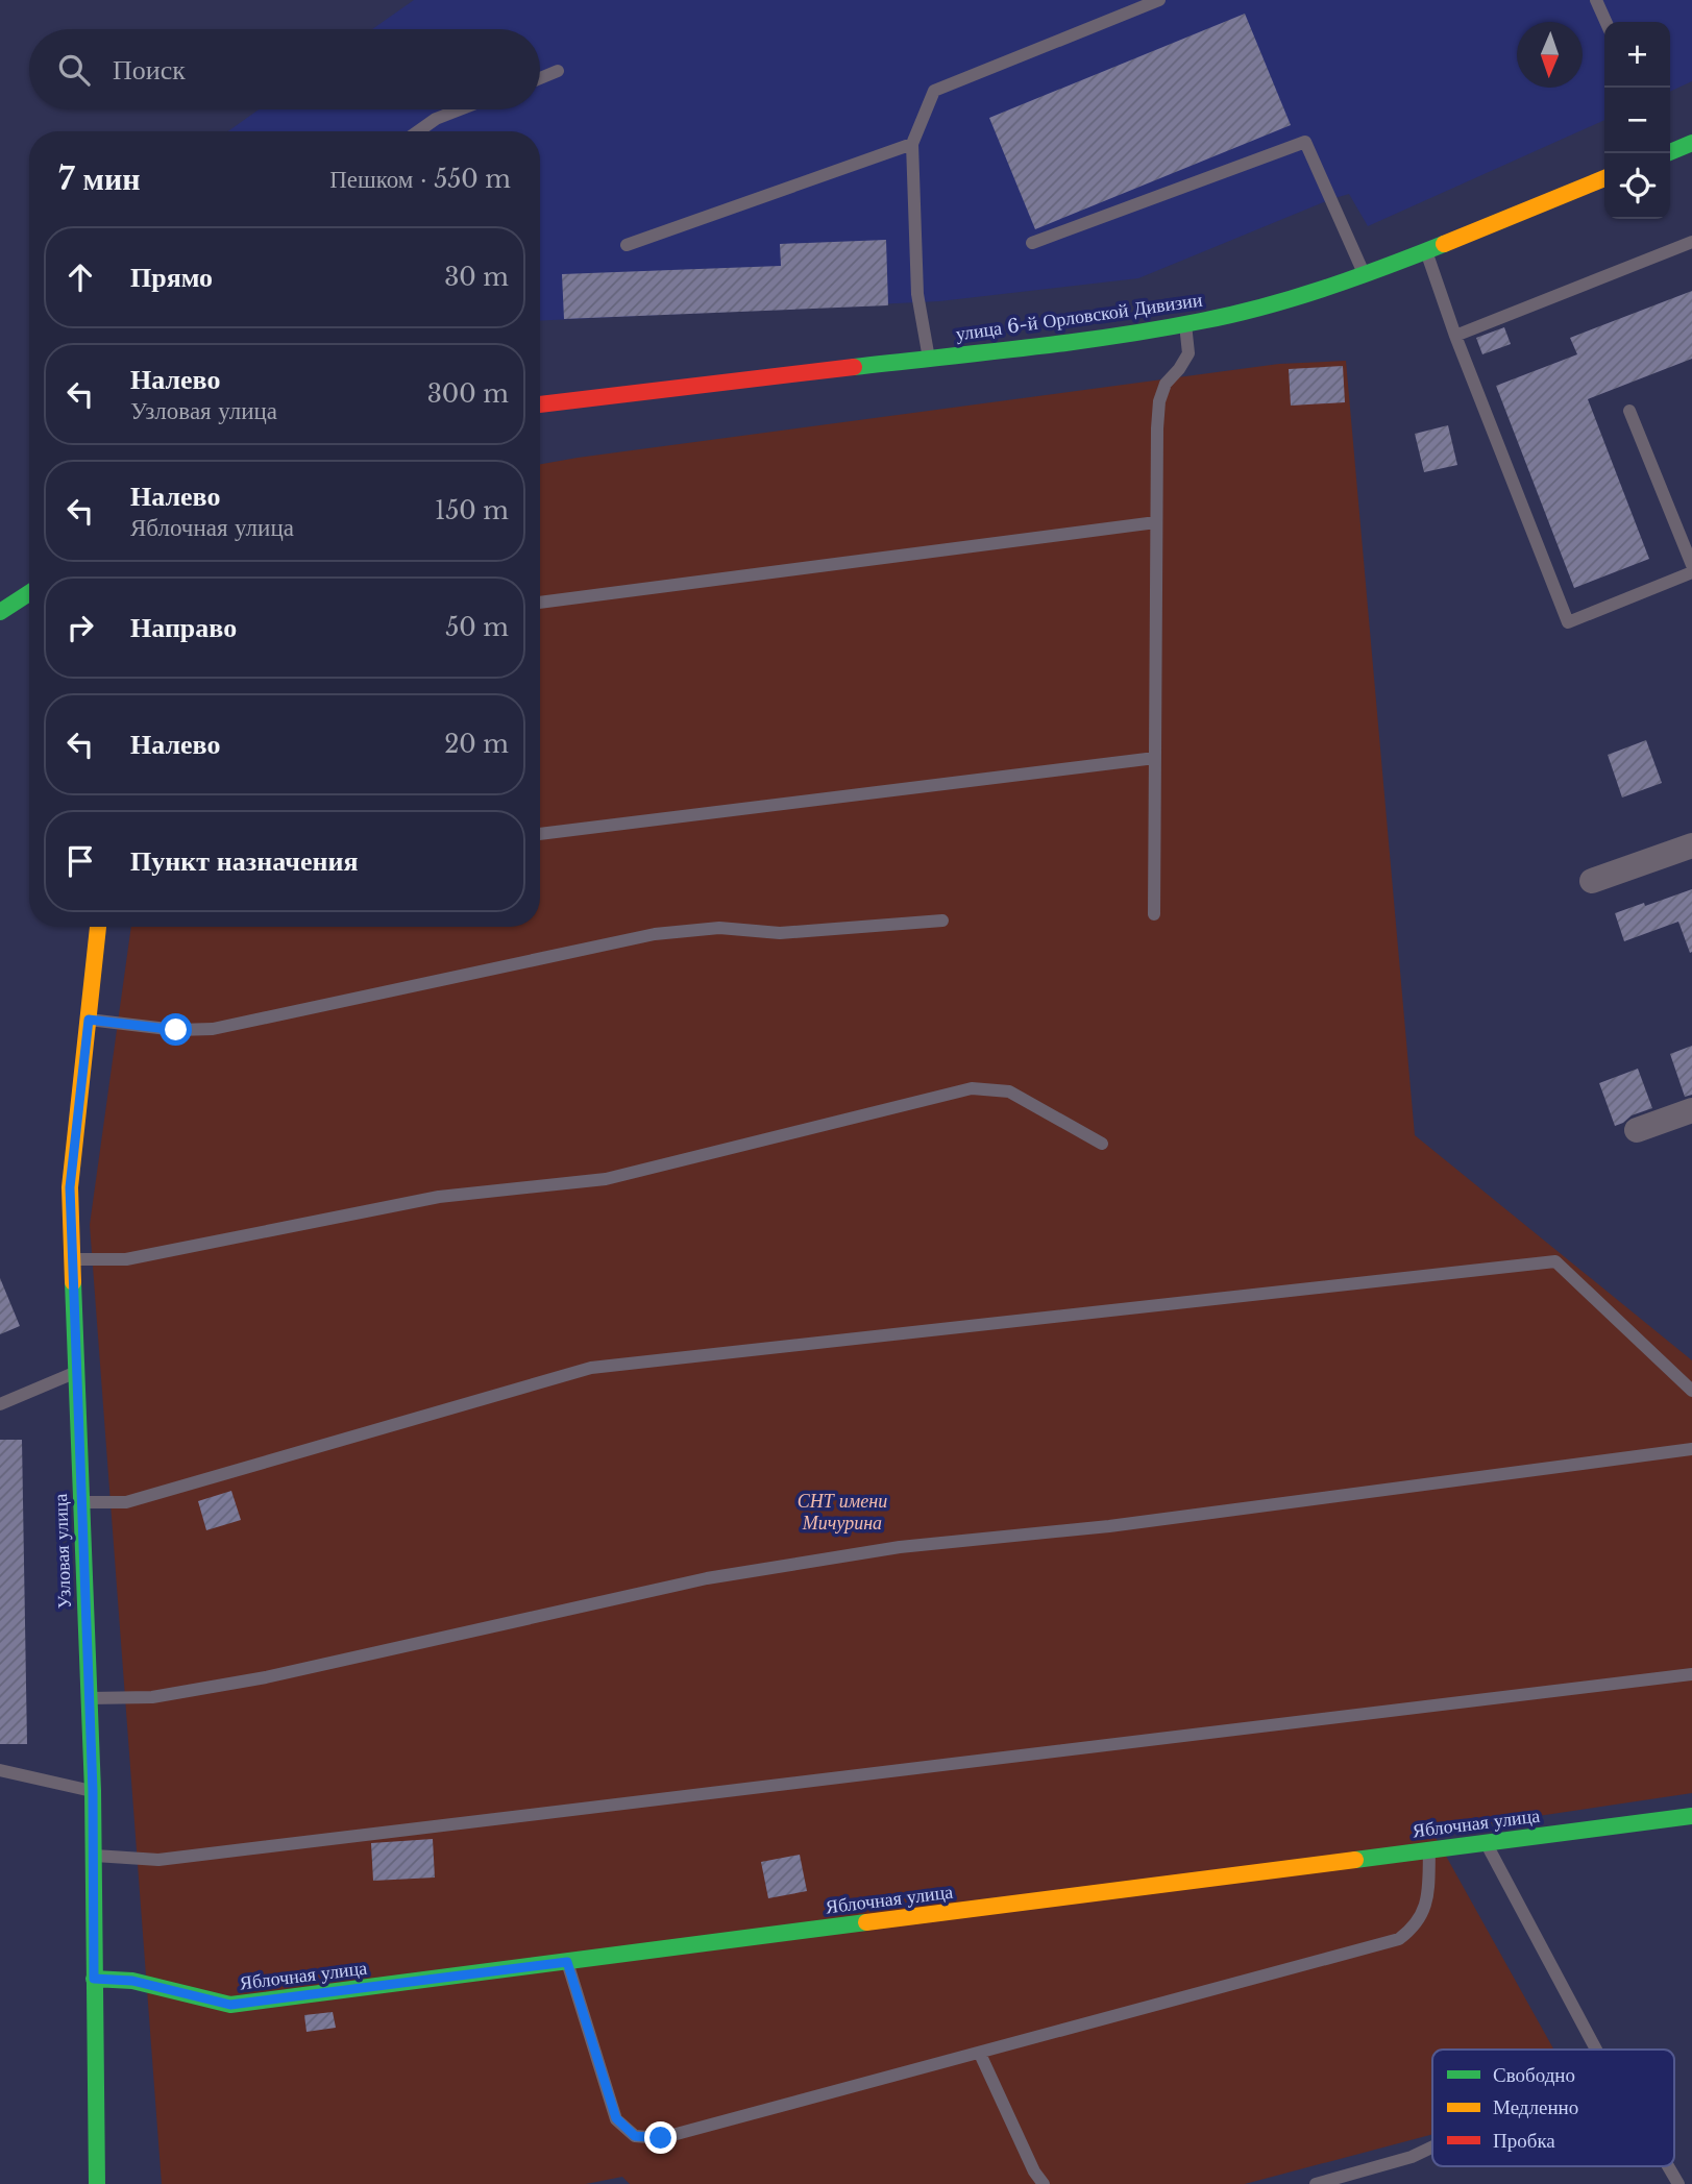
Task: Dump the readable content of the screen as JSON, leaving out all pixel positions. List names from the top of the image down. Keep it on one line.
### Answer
{"streets":{"street":["улица 6-й Орловской Дивизии","Узловая улица","Яблочная улица"]},"crossings":[["Узловая улица","Яблочная улица"]],"parks":["СНТ имени Мичурина"],"legend":["Свободно","Медленно","Пробка"],"north":"bottom","page":{"map_buttons":["+","−"],"search":"Поиск","heading":["7 мин","Пешком · 550 m"],"list":[["Прямо","30 m"],["Налево","Узловая улица","300 m"],["Налево","Яблочная улица","150 m"],["Направо","50 m"],["Налево","20 m"],"Пункт назначения"]}}
